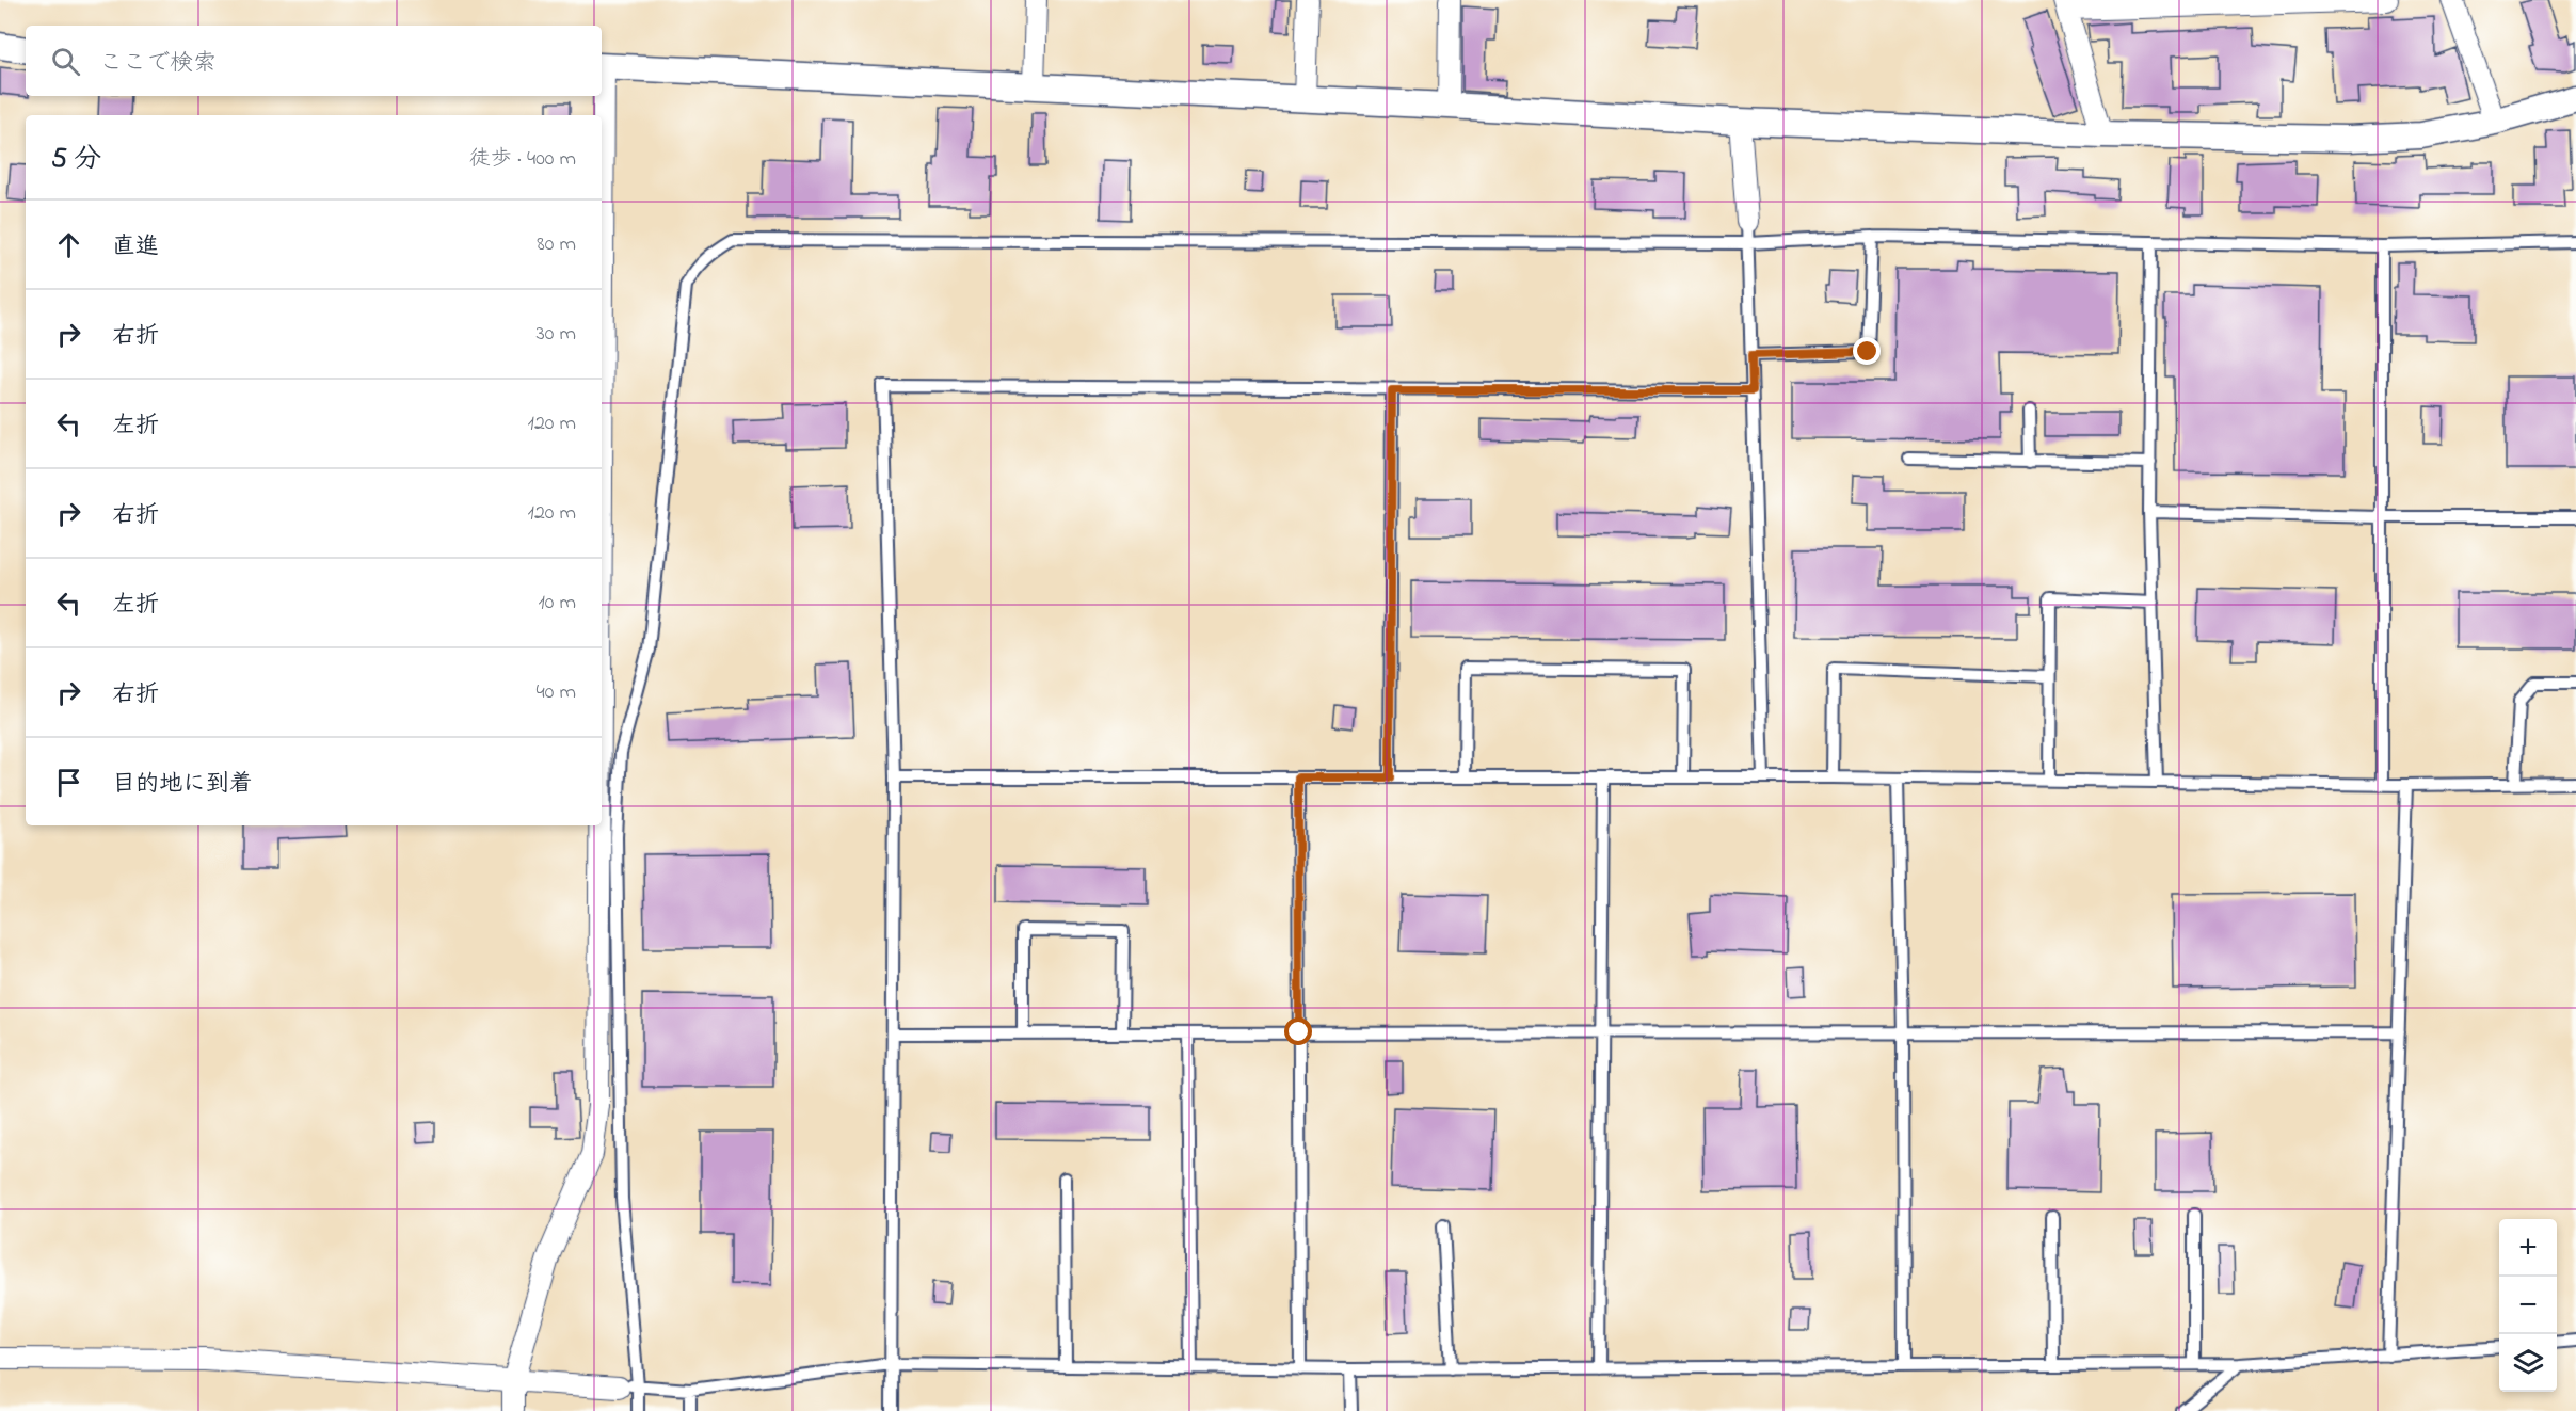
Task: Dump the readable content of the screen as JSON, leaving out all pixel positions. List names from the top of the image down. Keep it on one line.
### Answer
{"page":{"search":"ここで検索","heading":["5 分","徒歩 · 400 m"],"list":[["直進","80 m"],["右折","30 m"],["左折","120 m"],["右折","120 m"],["左折","10 m"],["右折","40 m"],"目的地に到着"],"map_buttons":["+","−"]}}
